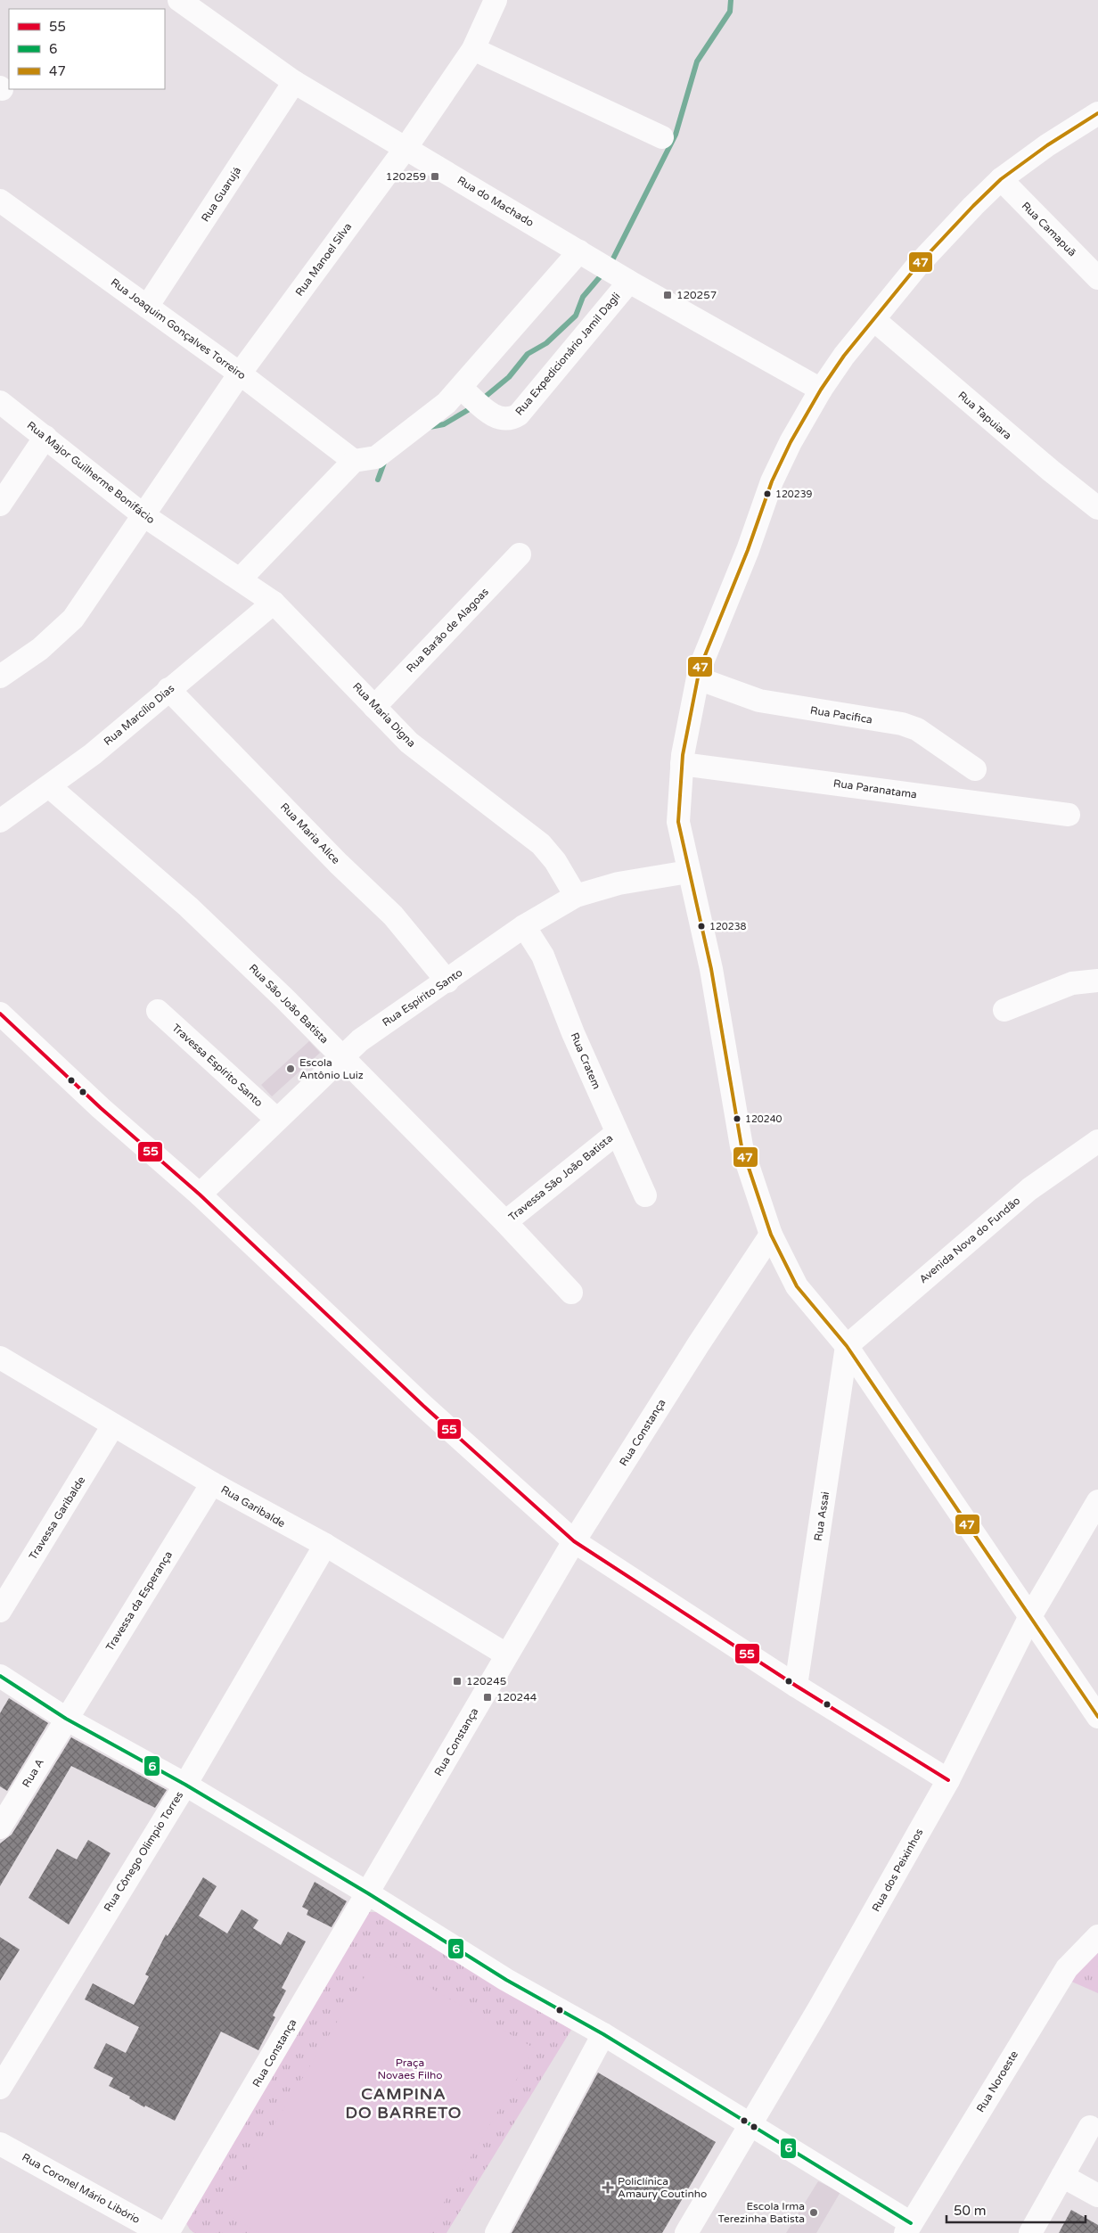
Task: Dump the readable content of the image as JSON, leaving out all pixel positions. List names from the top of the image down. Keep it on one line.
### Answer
{"streets":{"street":["Rua Guarujá","Rua do Machado","Rua Camapuã","Rua Manoel Silva","Rua Joaquim Gonçalves Torreiro","Rua Expedicionário Jamil Dagli","Rua Tapuiara","Rua Major Guilherme Bonifácio","Rua Barão de Alagoas","Rua Marcílio Dias","Rua Maria Digna","Rua Pacifica","Rua Paranatama","Rua Maria Alice","Rua Espírito Santo","Rua São João Batista","Rua Cratem","Travessa Espírito Santo","Travessa São João Batista","Avenida Nova do Fundão","Rua Constança","Rua Garibalde","Rua Assai","Travessa Garibalde","Travessa da Esperança","Rua A","Rua Cônego Olimpio Torres","Rua dos Peixinhos","Rua Noroeste","Rua Coronel Mário Libório"]},"crossings":[["Rua Guarujá","Rua do Machado"],["Rua Guarujá","Rua Joaquim Gonçalves Torreiro"],["Rua do Machado","Rua Manoel Silva"],["Rua do Machado","Rua Expedicionário Jamil Dagli"],["Rua Manoel Silva","Rua Joaquim Gonçalves Torreiro"],["Rua Manoel Silva","Rua Major Guilherme Bonifácio"],["Rua Major Guilherme Bonifácio","Rua Maria Digna"],["Rua Barão de Alagoas","Rua Maria Digna"],["Rua Marcílio Dias","Rua Maria Digna"],["Rua Marcílio Dias","Rua Maria Alice"],["Rua Marcílio Dias","Rua São João Batista"],["Rua Maria Digna","Rua Espírito Santo"],["Rua Maria Alice","Rua Espírito Santo"],["Rua Espírito Santo","Rua São João Batista"],["Rua Espírito Santo","Rua Cratem"],["Rua Espírito Santo","Travessa Espírito Santo"],["Rua São João Batista","Travessa São João Batista"],["Rua Cratem","Travessa São João Batista"],["Avenida Nova do Fundão","Rua Assai"],["Rua Constança","Rua Garibalde"],["Rua Garibalde","Travessa Garibalde"],["Rua Garibalde","Travessa da Esperança"],["Rua Garibalde","Rua Cônego Olimpio Torres"],["Travessa da Esperança","Rua A"]],"districts":["CAMPINA DO BARRETO"],"parks":["Praça Novaes Filho"],"places":{"transit":["120259","120257","120245","120244"],"other":["120239","120238","Escola Antônio Luiz","120240","Escola Irma Terezinha Batista"],"health":["Policlínica Amaury Coutinho"]},"lines":["transit line 47","transit line 55","transit line 6"],"legend":["55","6","47"],"scale_bar":"50 m"}
